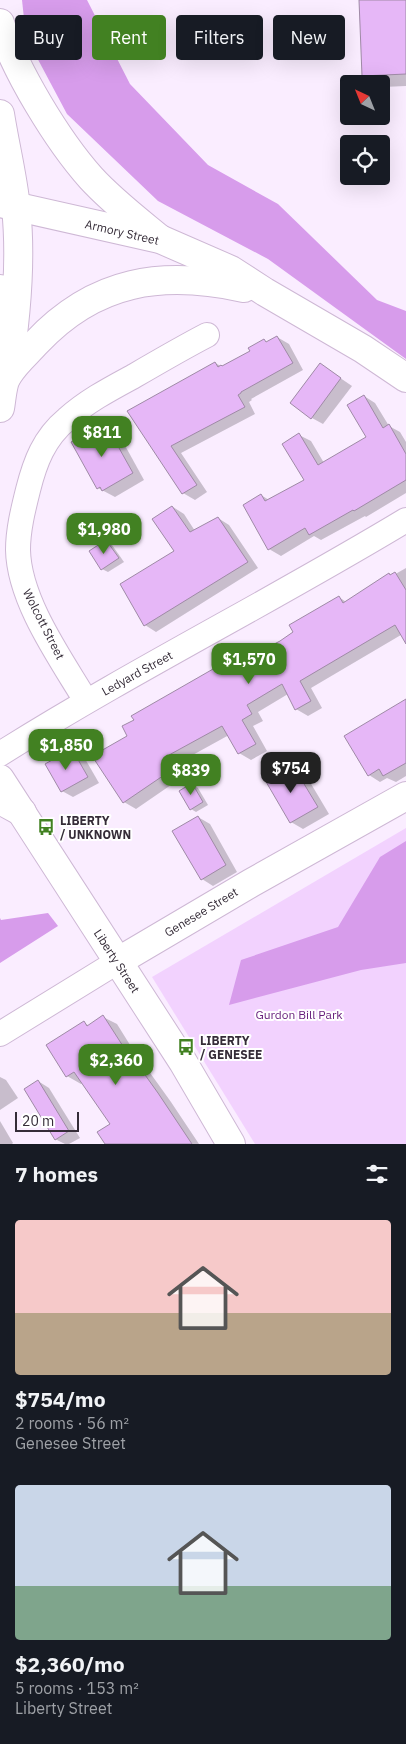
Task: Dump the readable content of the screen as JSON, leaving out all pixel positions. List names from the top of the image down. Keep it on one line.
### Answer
{"streets":{"main road":["Armory Street","Genesee Street","Liberty Street"],"street":["Wolcott Street","Ledyard Street"]},"crossings":[["Wolcott Street","Ledyard Street"],["Genesee Street","Liberty Street"]],"parks":["Gurdon Bill Park"],"places":{"bus stop":["LIBERTY / UNKNOWN","LIBERTY / GENESEE"]},"scale_bar":"20 m","north":"top left","page":{"chip":["Buy","Rent","Filters","New"],"price":["$811","$1,980","$1,570","$1,850","$754","$839","$2,360"],"scale":"20 m","heading":"7 homes","list":[{"name":"$754/mo","note":"2 rooms · 56 m² · Genesee Street"},{"name":"$2,360/mo","note":"5 rooms · 153 m² · Liberty Street"}]}}
